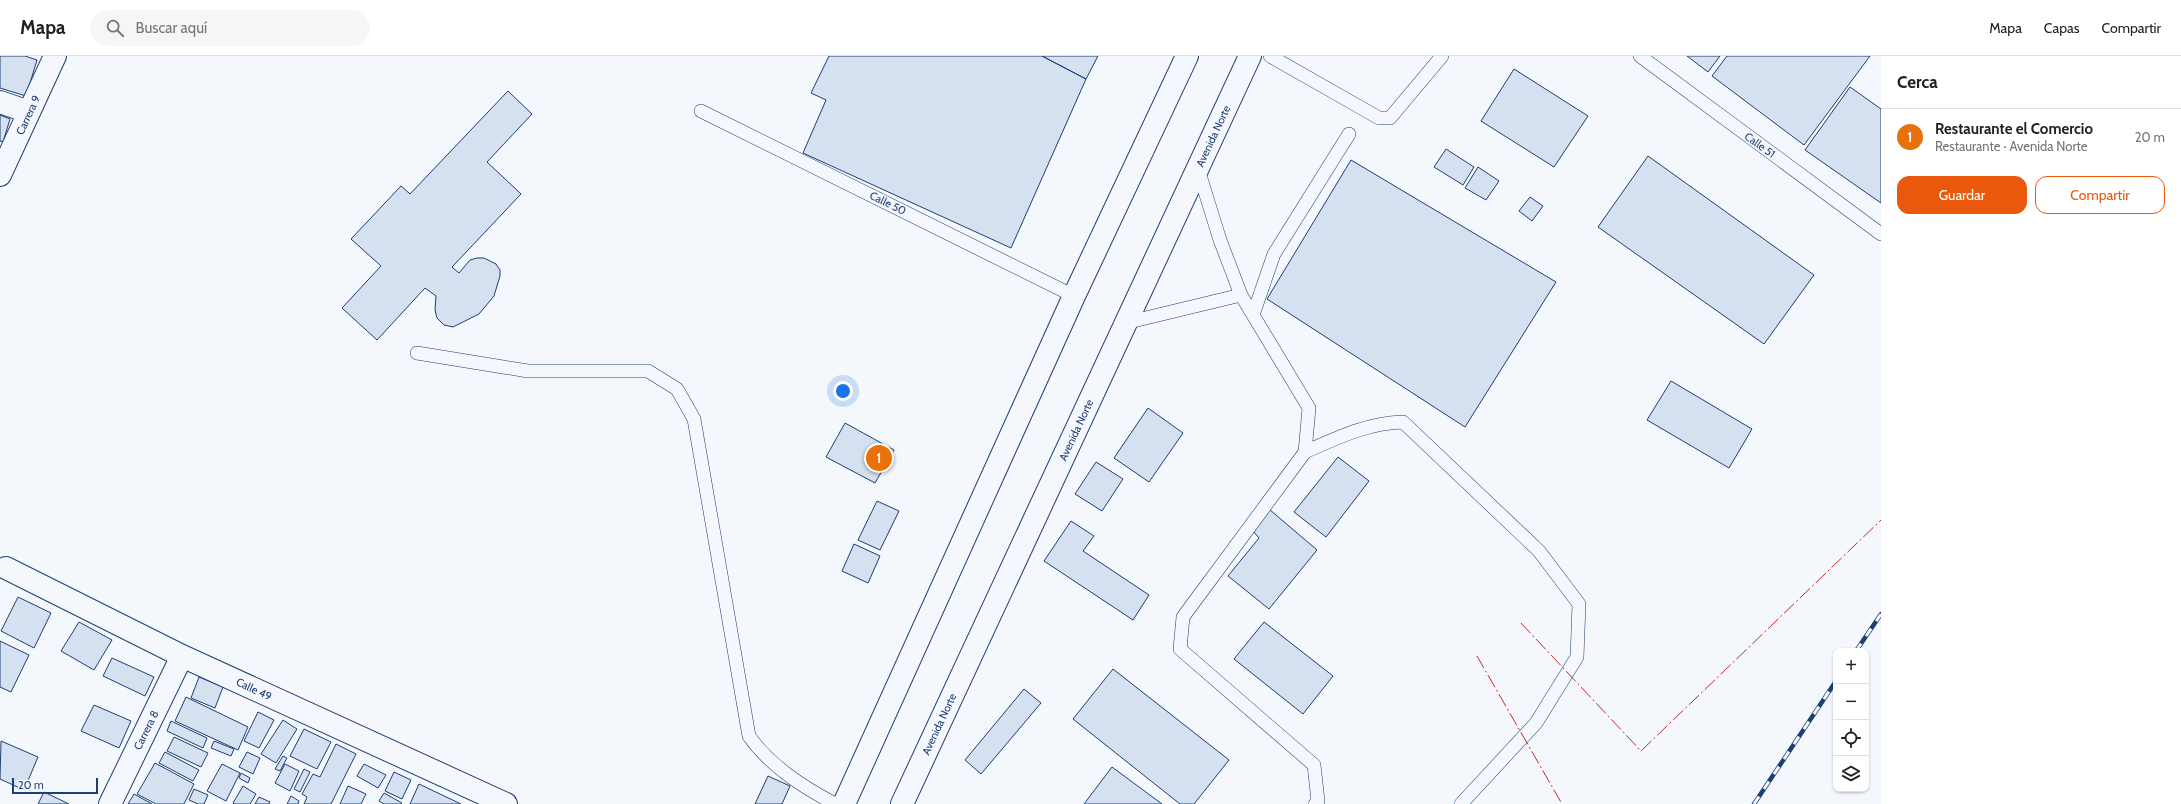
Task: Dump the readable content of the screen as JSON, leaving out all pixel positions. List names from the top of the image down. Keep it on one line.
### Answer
{"streets":{"main road":["Carrera 9","Avenida Norte","Calle 49","Carrera 8"],"lane":["Calle 51","Calle 50"]},"crossings":[["Calle 49","Carrera 8"]],"scale_bar":"20 m","page":{"header":"Mapa","search":"Buscar aquí","nav":["Mapa","Capas","Compartir"],"heading":"Cerca","list":[{"mark":"1","name":"Restaurante el Comercio","note":"Restaurante · Avenida Norte","value":"20 m"}],"buttons":["Guardar","Compartir"],"pins":"1","map_buttons":["+","−"],"scale":"20 m"}}
